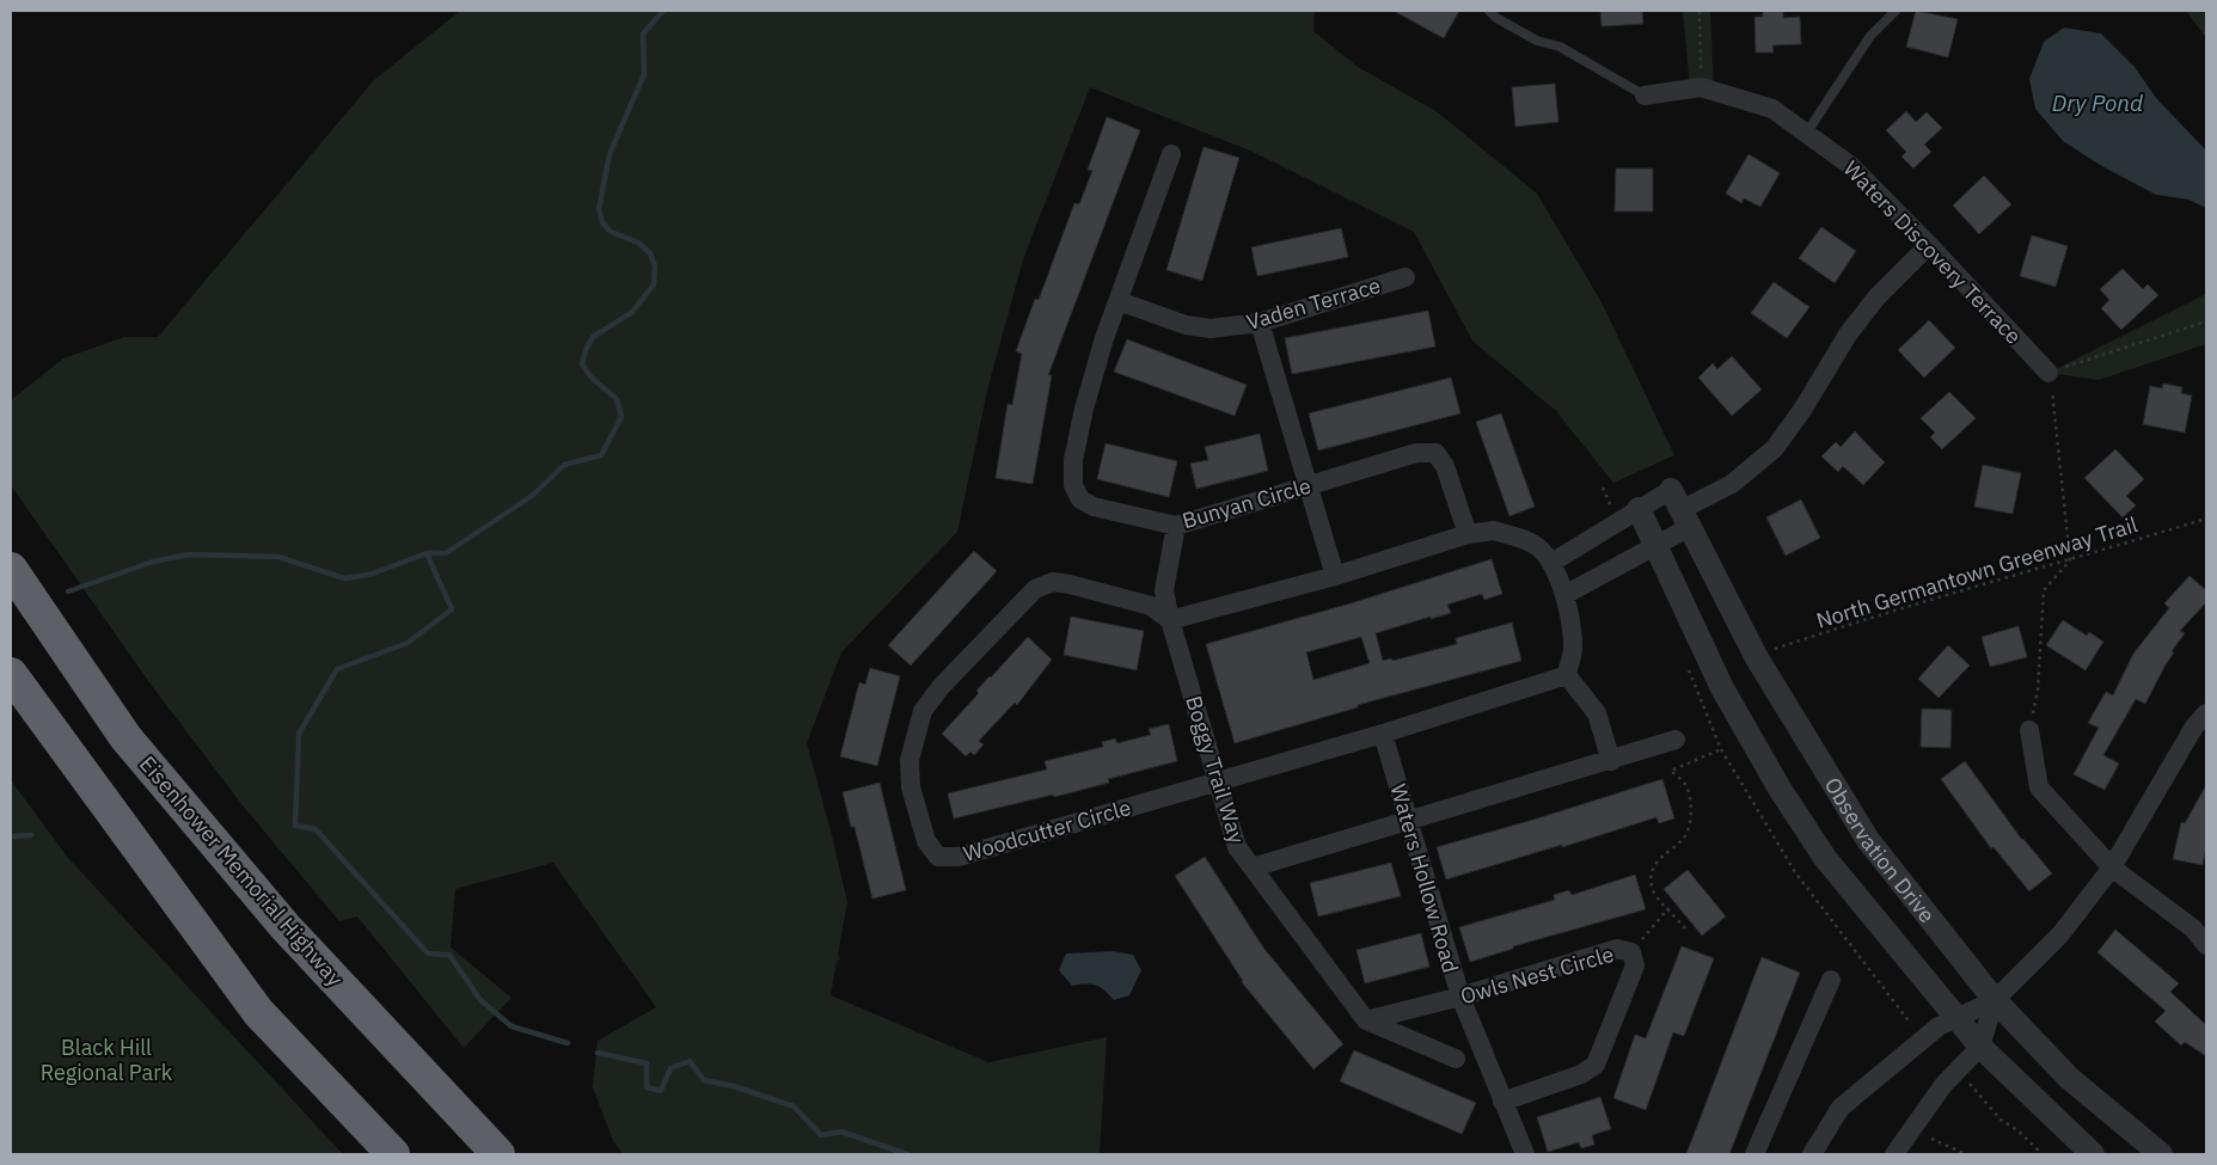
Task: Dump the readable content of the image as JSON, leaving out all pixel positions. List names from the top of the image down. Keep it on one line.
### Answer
{"streets":{"highway":["Eisenhower Memorial Highway"],"street":["Waters Discovery Terrace","Vaden Terrace","Bunyan Circle","Boggy Trail Way","Woodcutter Circle","Observation Drive","Waters Hollow Road","Owls Nest Circle"],"path":["North Germantown Greenway Trail"]},"crossings":[["Vaden Terrace","Bunyan Circle"],["Bunyan Circle","Boggy Trail Way"],["North Germantown Greenway Trail","Observation Drive"],["Boggy Trail Way","Woodcutter Circle"],["Boggy Trail Way","Owls Nest Circle"],["Woodcutter Circle","Waters Hollow Road"],["Waters Hollow Road","Owls Nest Circle"]],"water":["Dry Pond"],"parks":["Black Hill Regional Park"]}
